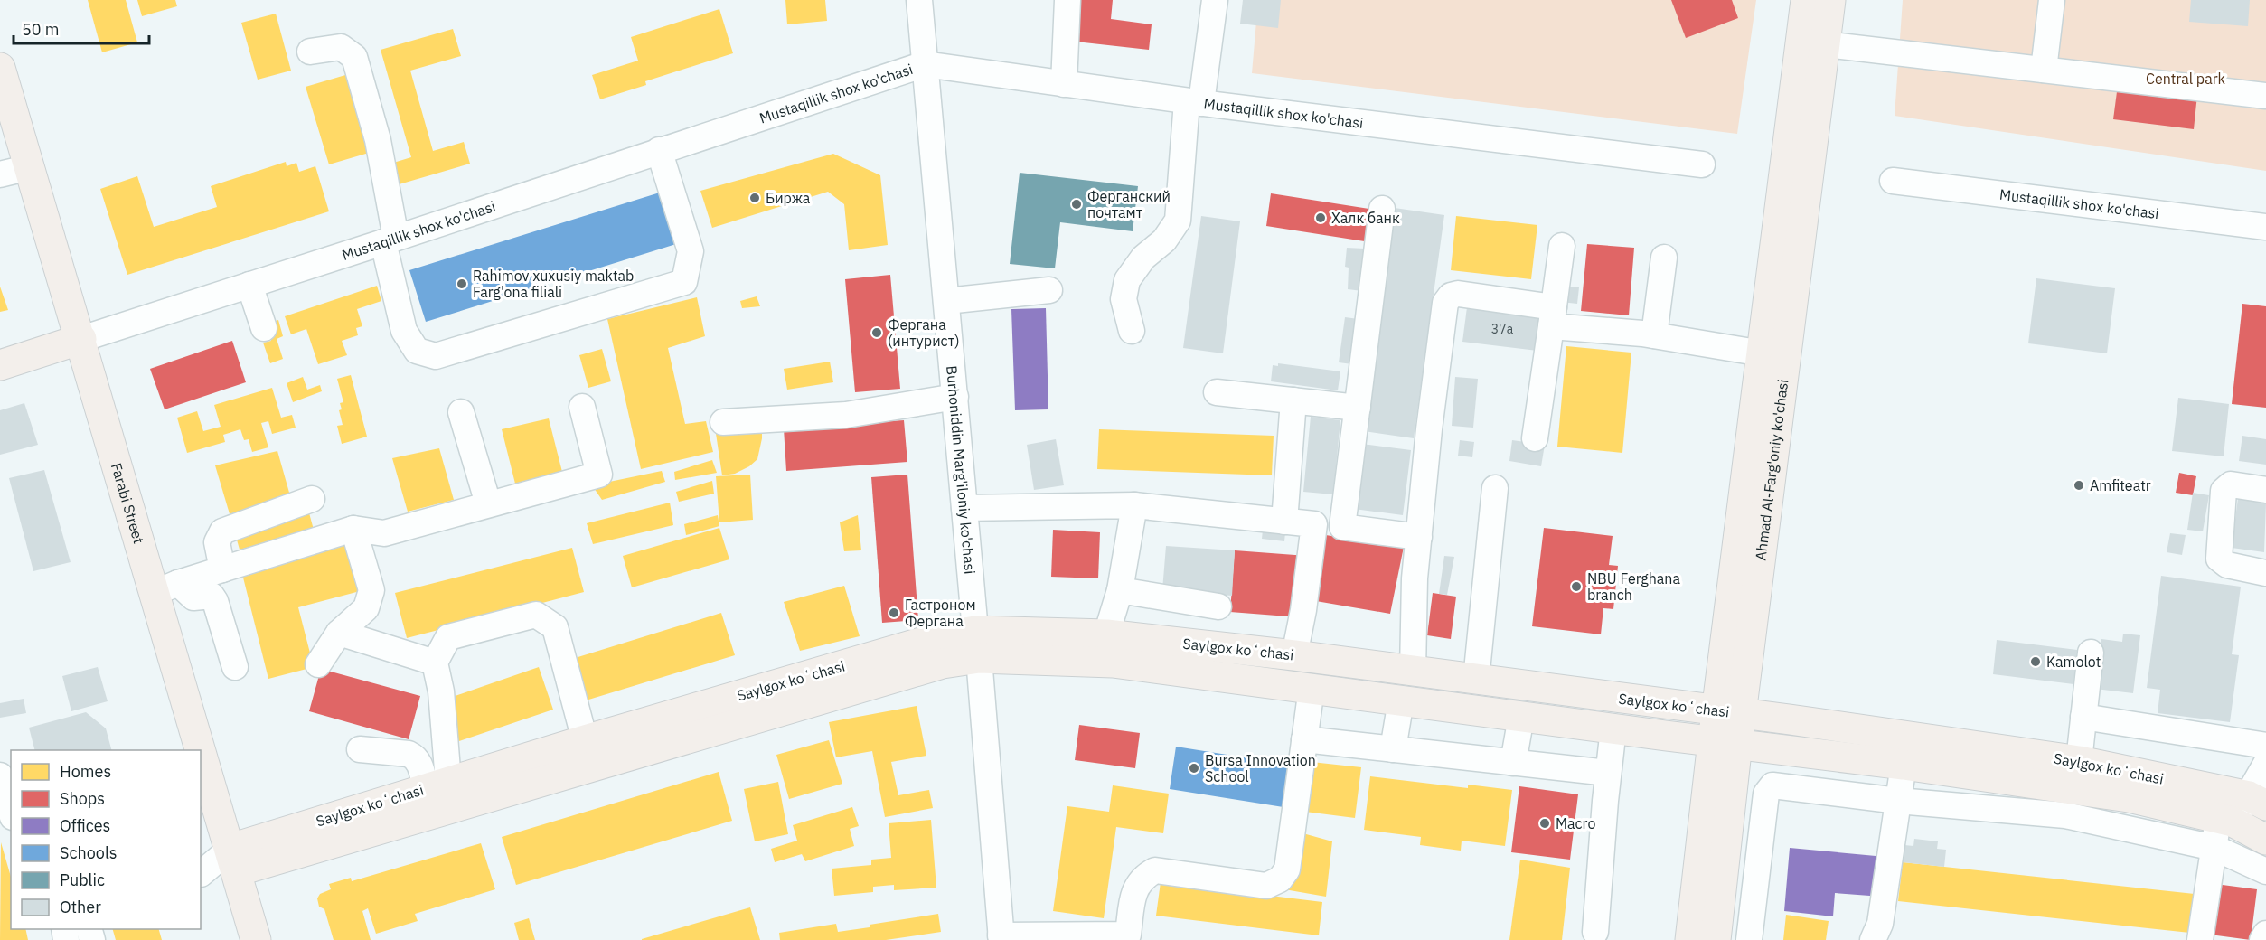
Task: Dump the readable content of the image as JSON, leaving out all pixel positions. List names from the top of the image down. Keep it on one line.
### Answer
{"streets":{"main road":["Mustaqillik shox ko'chasi","Ahmad Al-Farg'oniy ko'chasi","Farabi Street","Saylgox koʻchasi"],"street":["Burhoniddin Marg'iloniy ko'chasi"]},"crossings":[["Mustaqillik shox ko'chasi","Burhoniddin Marg'iloniy ko'chasi"],["Mustaqillik shox ko'chasi","Farabi Street"],["Burhoniddin Marg'iloniy ko'chasi","Saylgox koʻchasi"],["Ahmad Al-Farg'oniy ko'chasi","Saylgox koʻchasi"],["Farabi Street","Saylgox koʻchasi"]],"parks":["Central park"],"places":["Биржа","Ферганский почтамт","Халк банк","Rahimov xuxusiy maktab Farg'ona filiali","Фергана (интурист)","Amfiteatr","NBU Ferghana branch","Гастроном Фергана","Kamolot","Bursa Innovation School","Macro"],"house_numbers":["37а"],"legend":["Homes","Shops","Offices","Schools","Public","Other"],"scale_bar":"50 m"}
